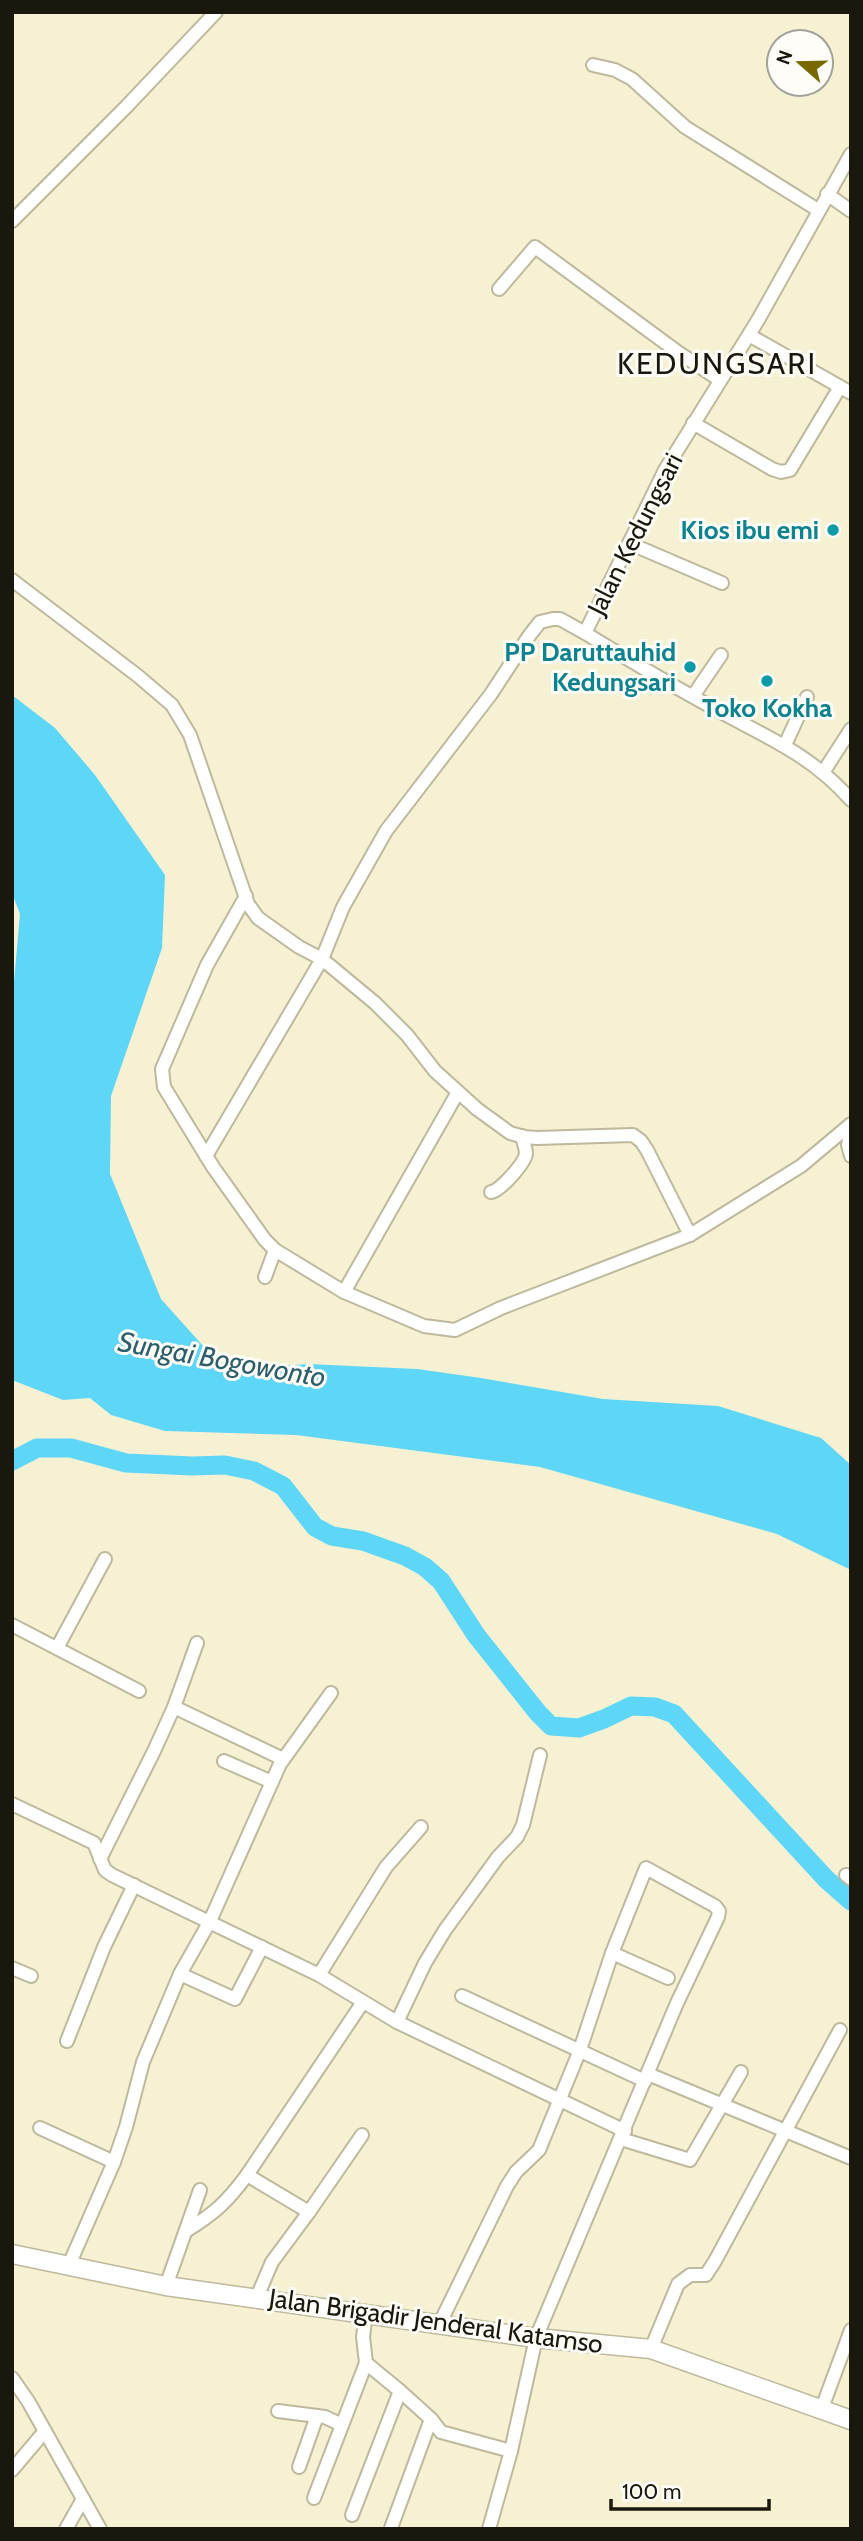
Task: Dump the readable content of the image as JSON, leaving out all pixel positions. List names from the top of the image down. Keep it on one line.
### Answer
{"streets":{"main road":["Jalan Brigadir Jenderal Katamso"],"street":["Jalan Kedungsari"]},"districts":["KEDUNGSARI"],"water":["Sungai Bogowonto"],"places":["Kios ibu emi","PP Daruttauhid Kedungsari","Toko Kokha"],"scale_bar":"100 m","north":"left"}
